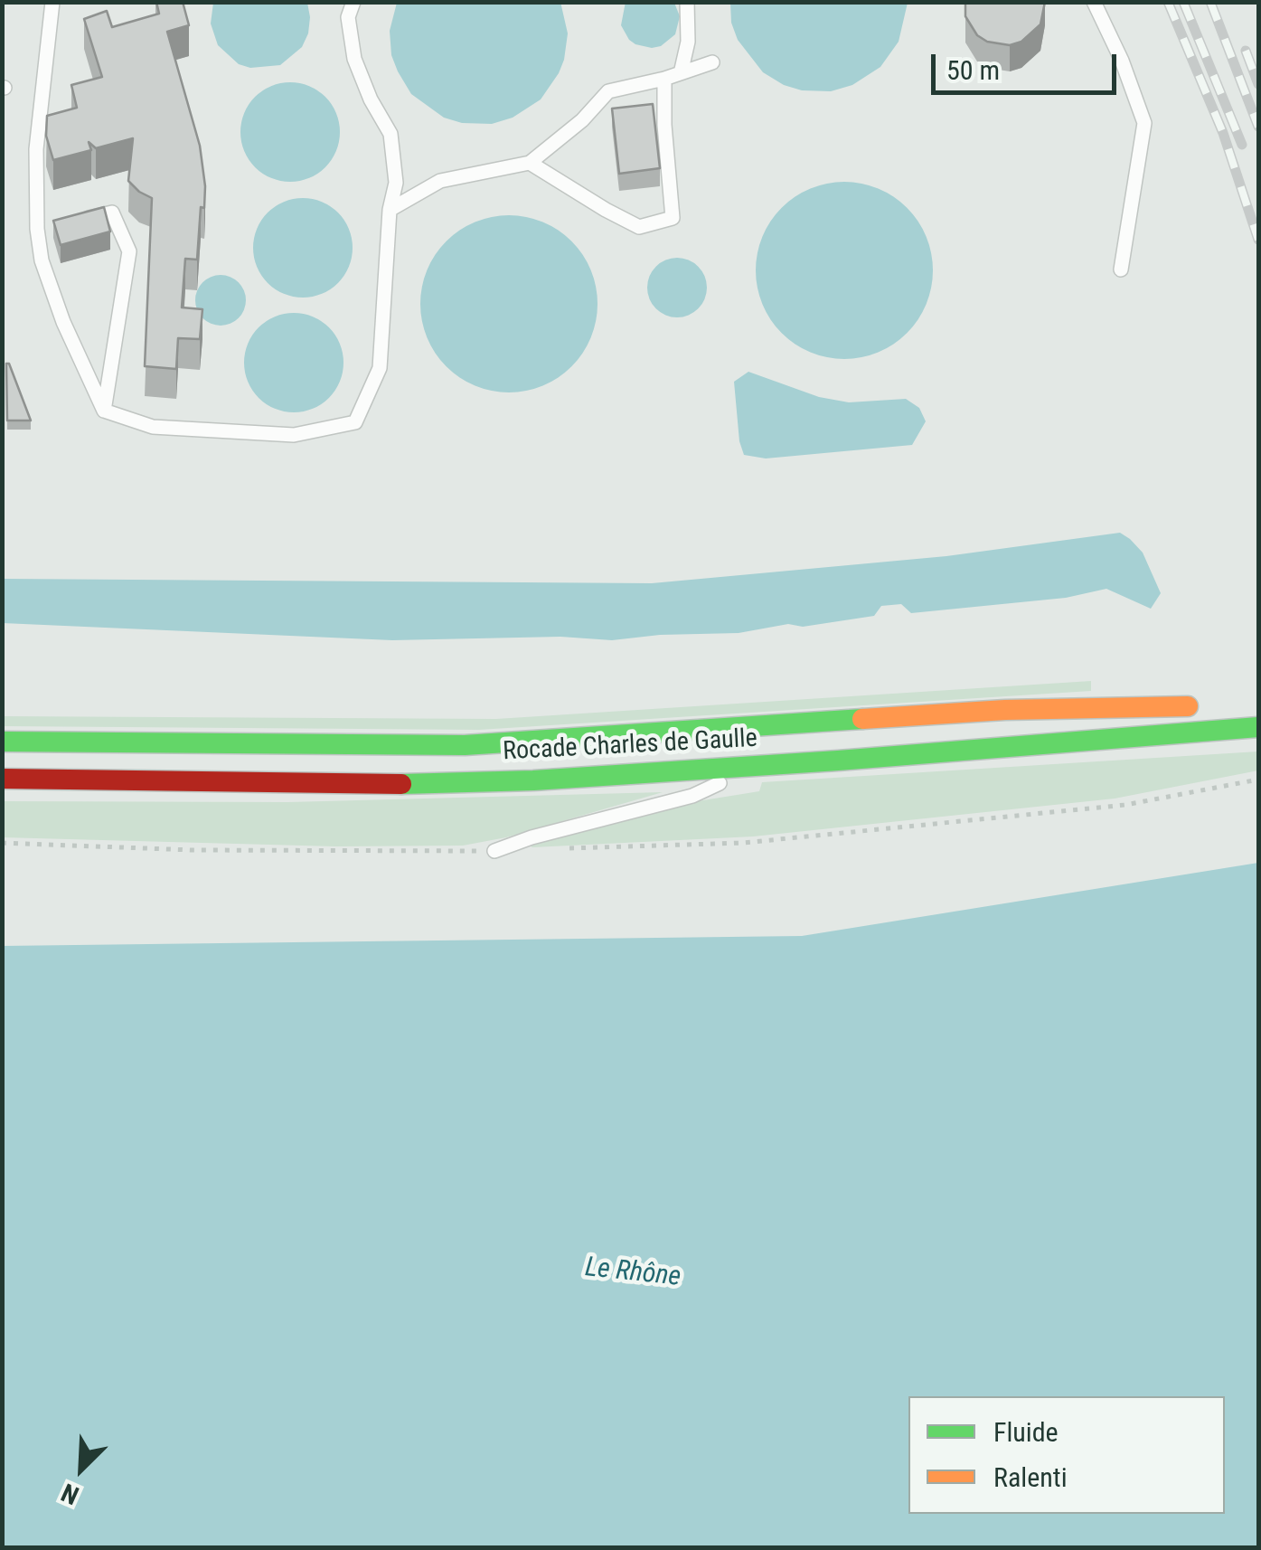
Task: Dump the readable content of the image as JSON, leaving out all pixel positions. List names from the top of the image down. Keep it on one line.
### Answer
{"streets":{"main road":["Rocade Charles de Gaulle"]},"water":["Le Rhône"],"legend":["Fluide","Ralenti"],"scale_bar":"50 m","north":"bottom left"}
